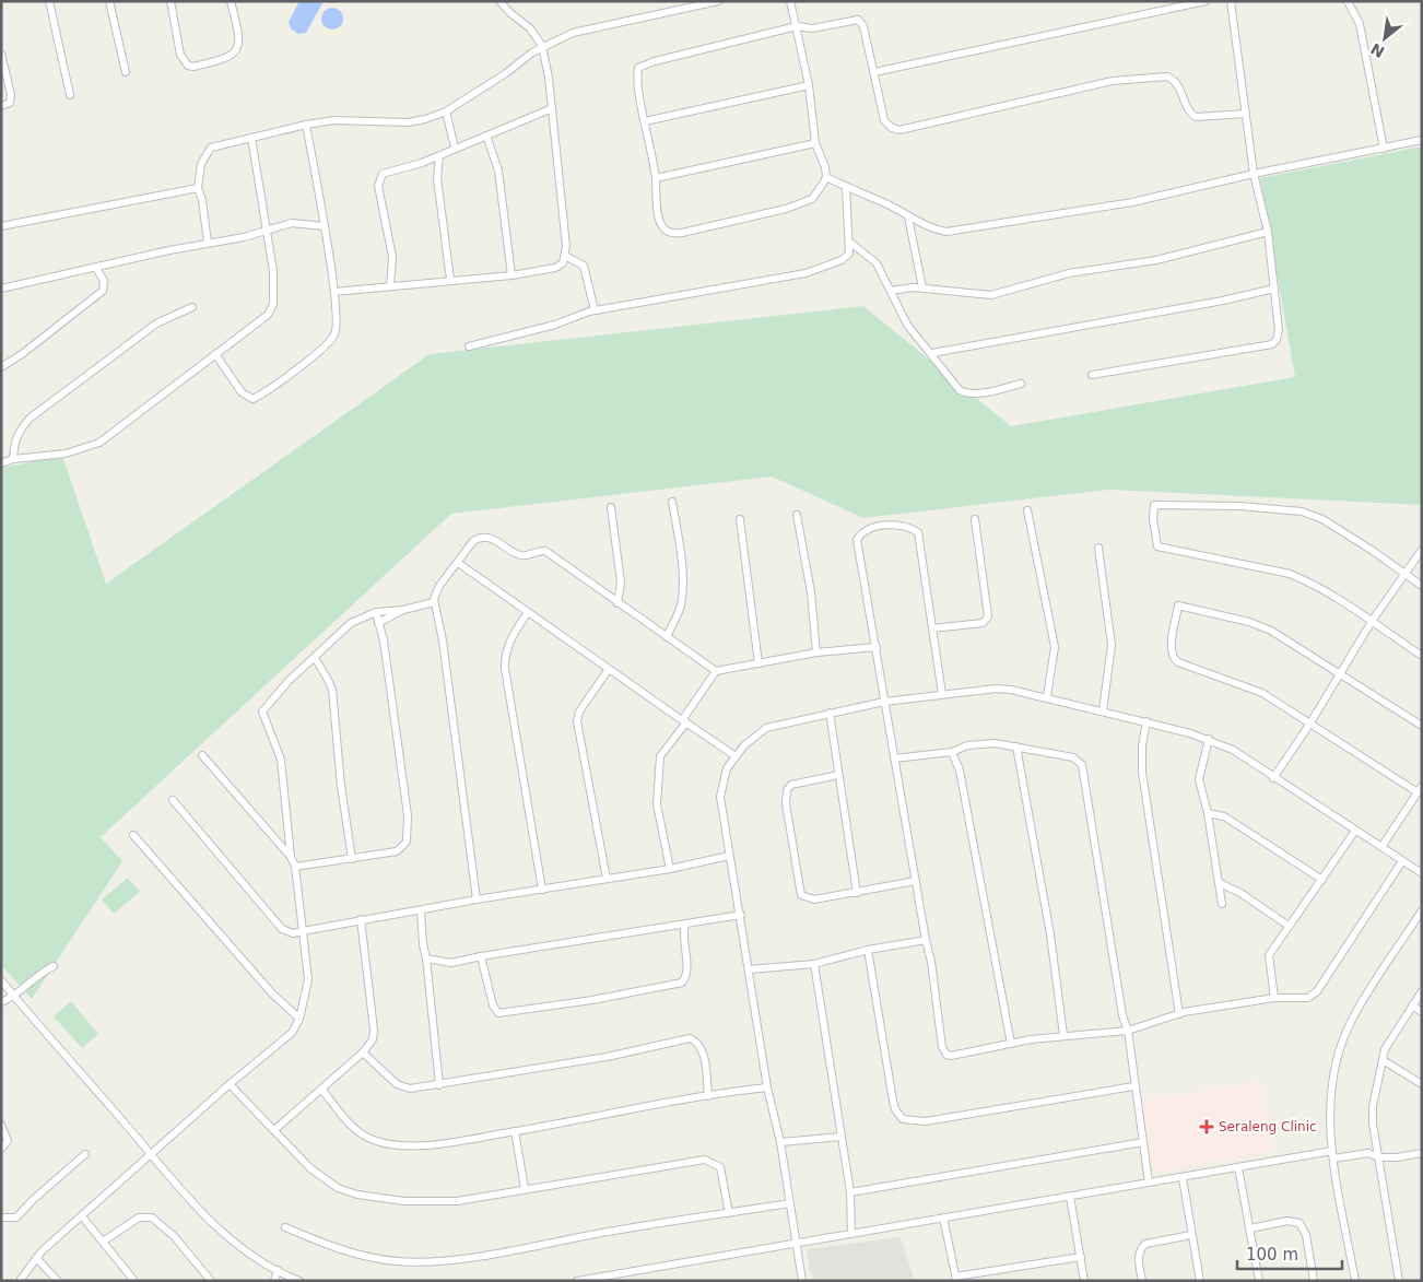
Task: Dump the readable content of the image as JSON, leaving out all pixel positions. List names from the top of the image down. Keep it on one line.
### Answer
{"places":{"health":["Seraleng Clinic"]},"scale_bar":"100 m","north":"bottom left"}
